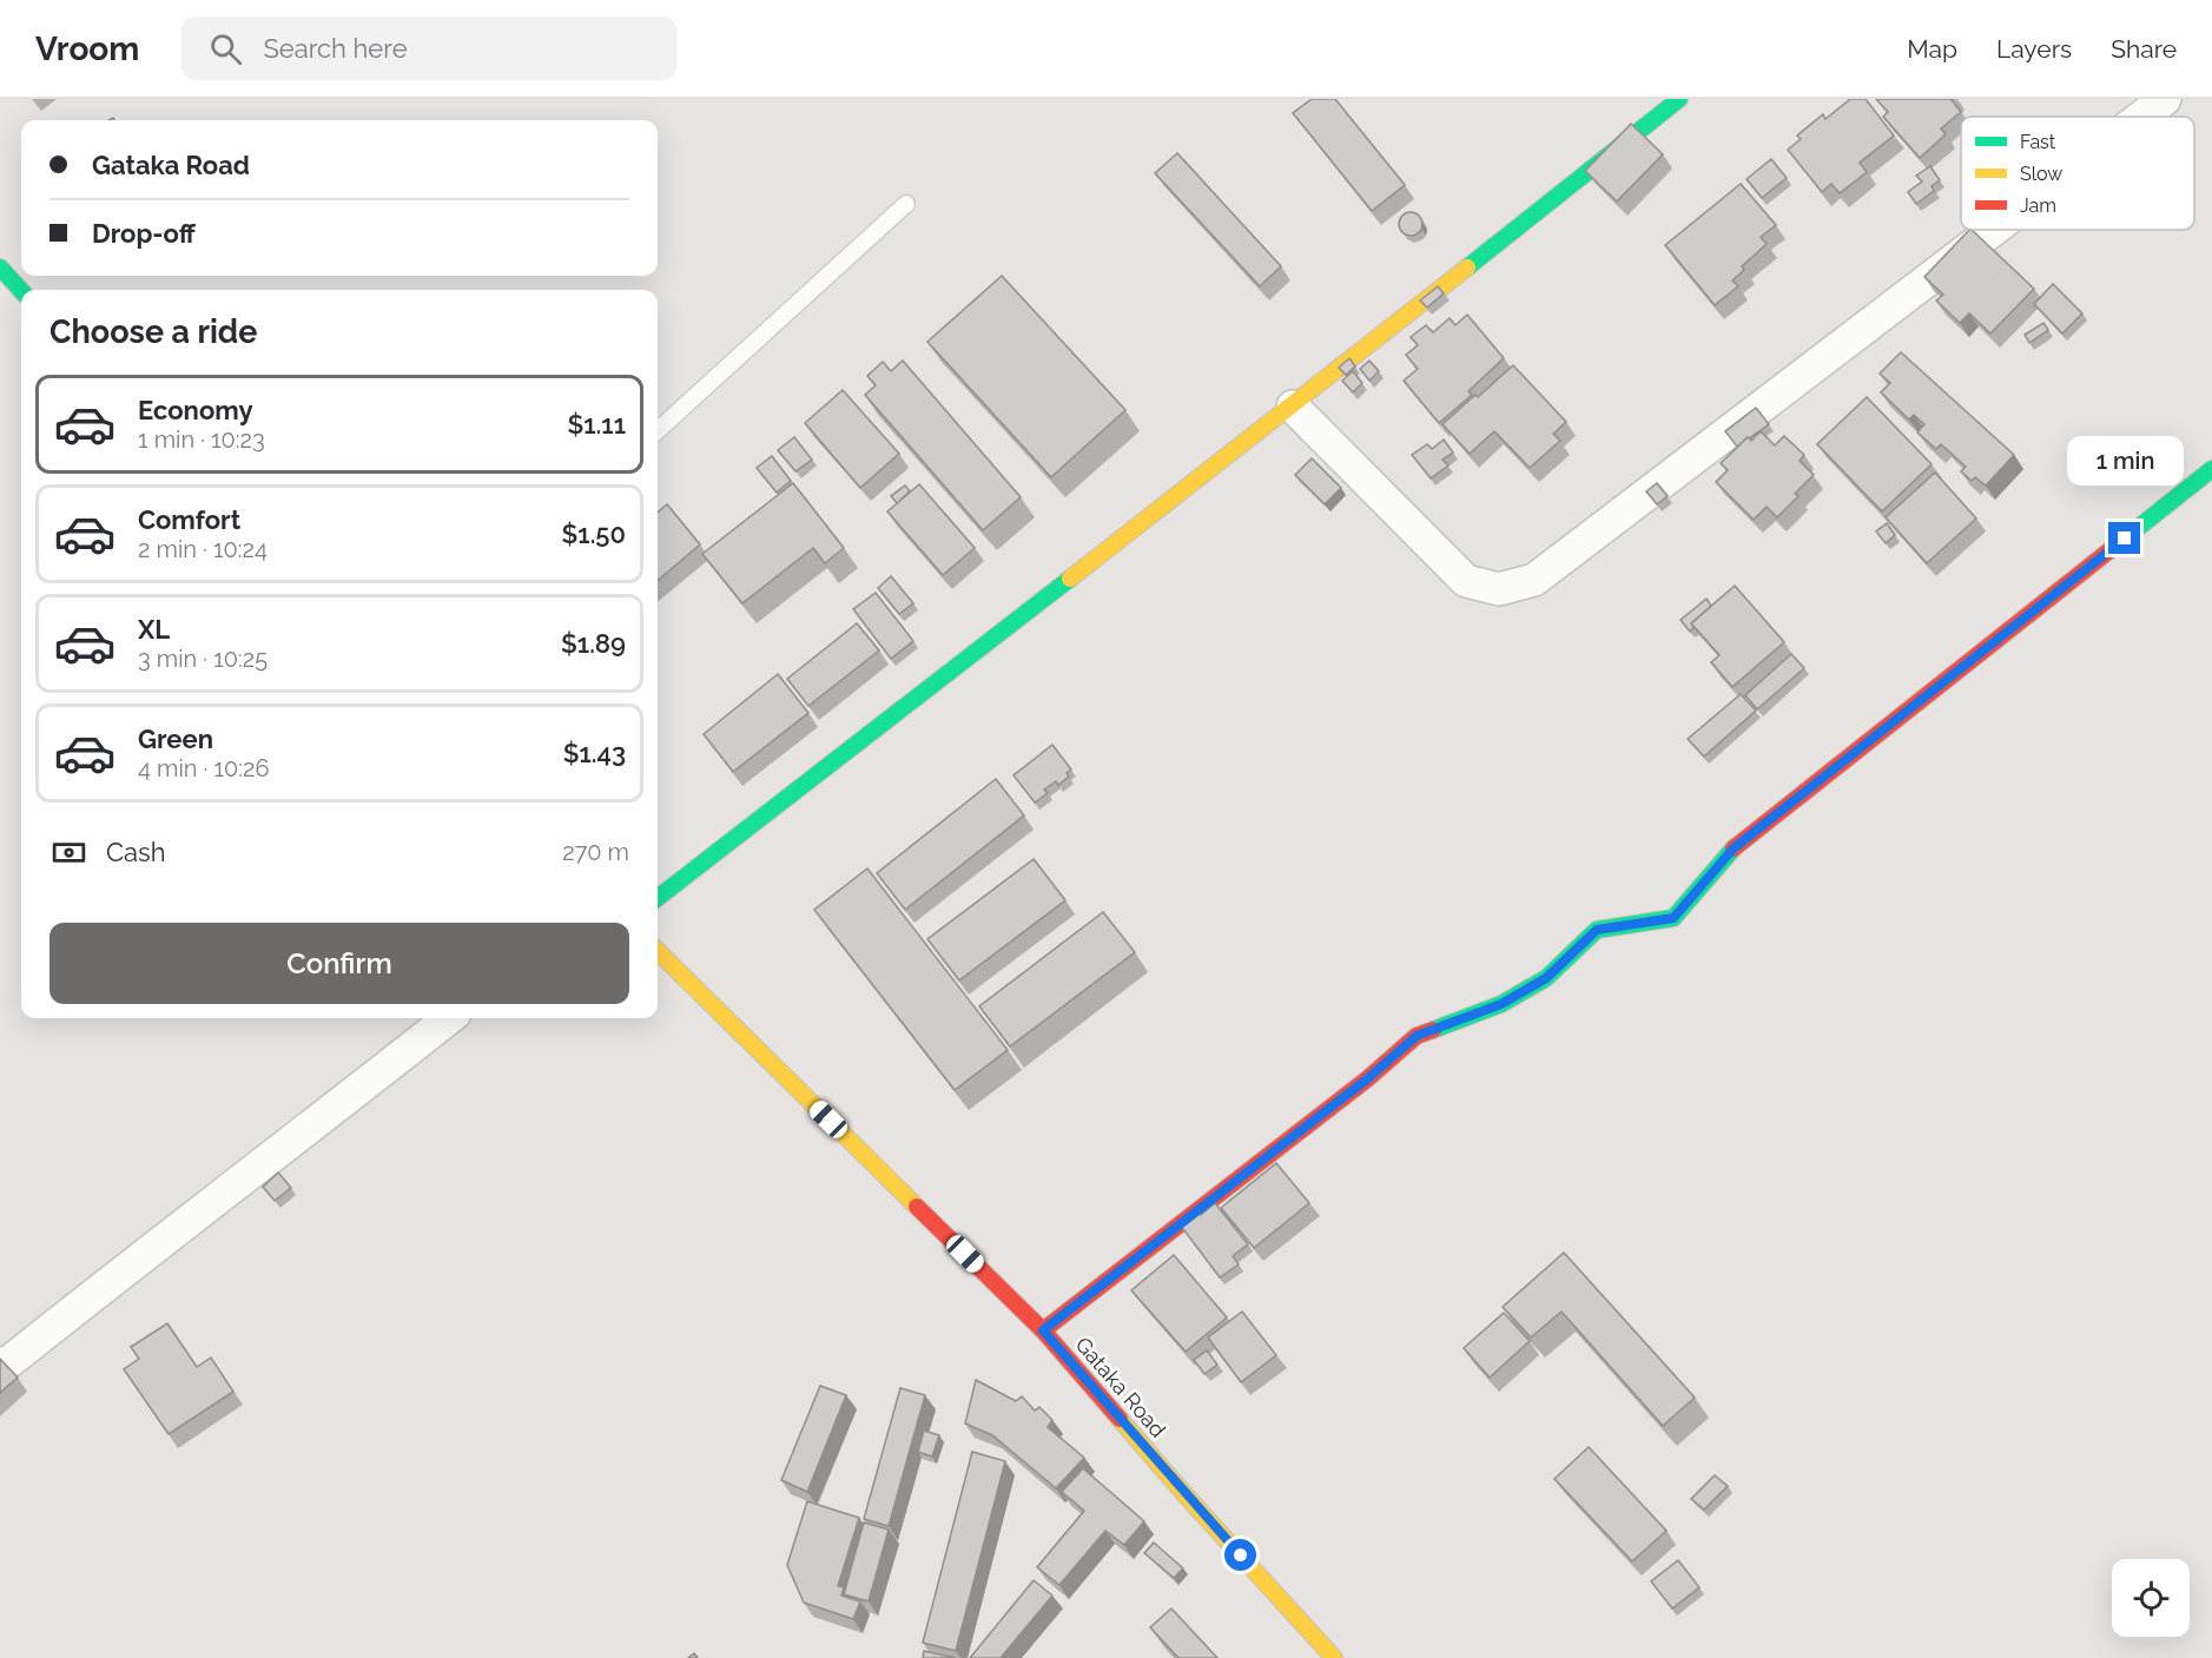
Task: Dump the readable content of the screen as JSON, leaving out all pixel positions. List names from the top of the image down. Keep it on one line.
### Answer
{"streets":{"street":["Gataka Road"]},"legend":["Fast","Slow","Jam"],"page":{"header":"Vroom","search":"Search here","nav":["Map","Layers","Share"],"banner":["Gataka Road","Drop-off"],"heading":"Choose a ride","list":[{"name":"Economy","note":"1 min · 10:23","value":"$1.11"},{"name":"Comfort","note":"2 min · 10:24","value":"$1.50"},{"name":"XL","note":"3 min · 10:25","value":"$1.89"},{"name":"Green","note":"4 min · 10:26","value":"$1.43"}],"bubble":"1 min","pay":["Cash","270 m"],"buttons":"Confirm"}}
